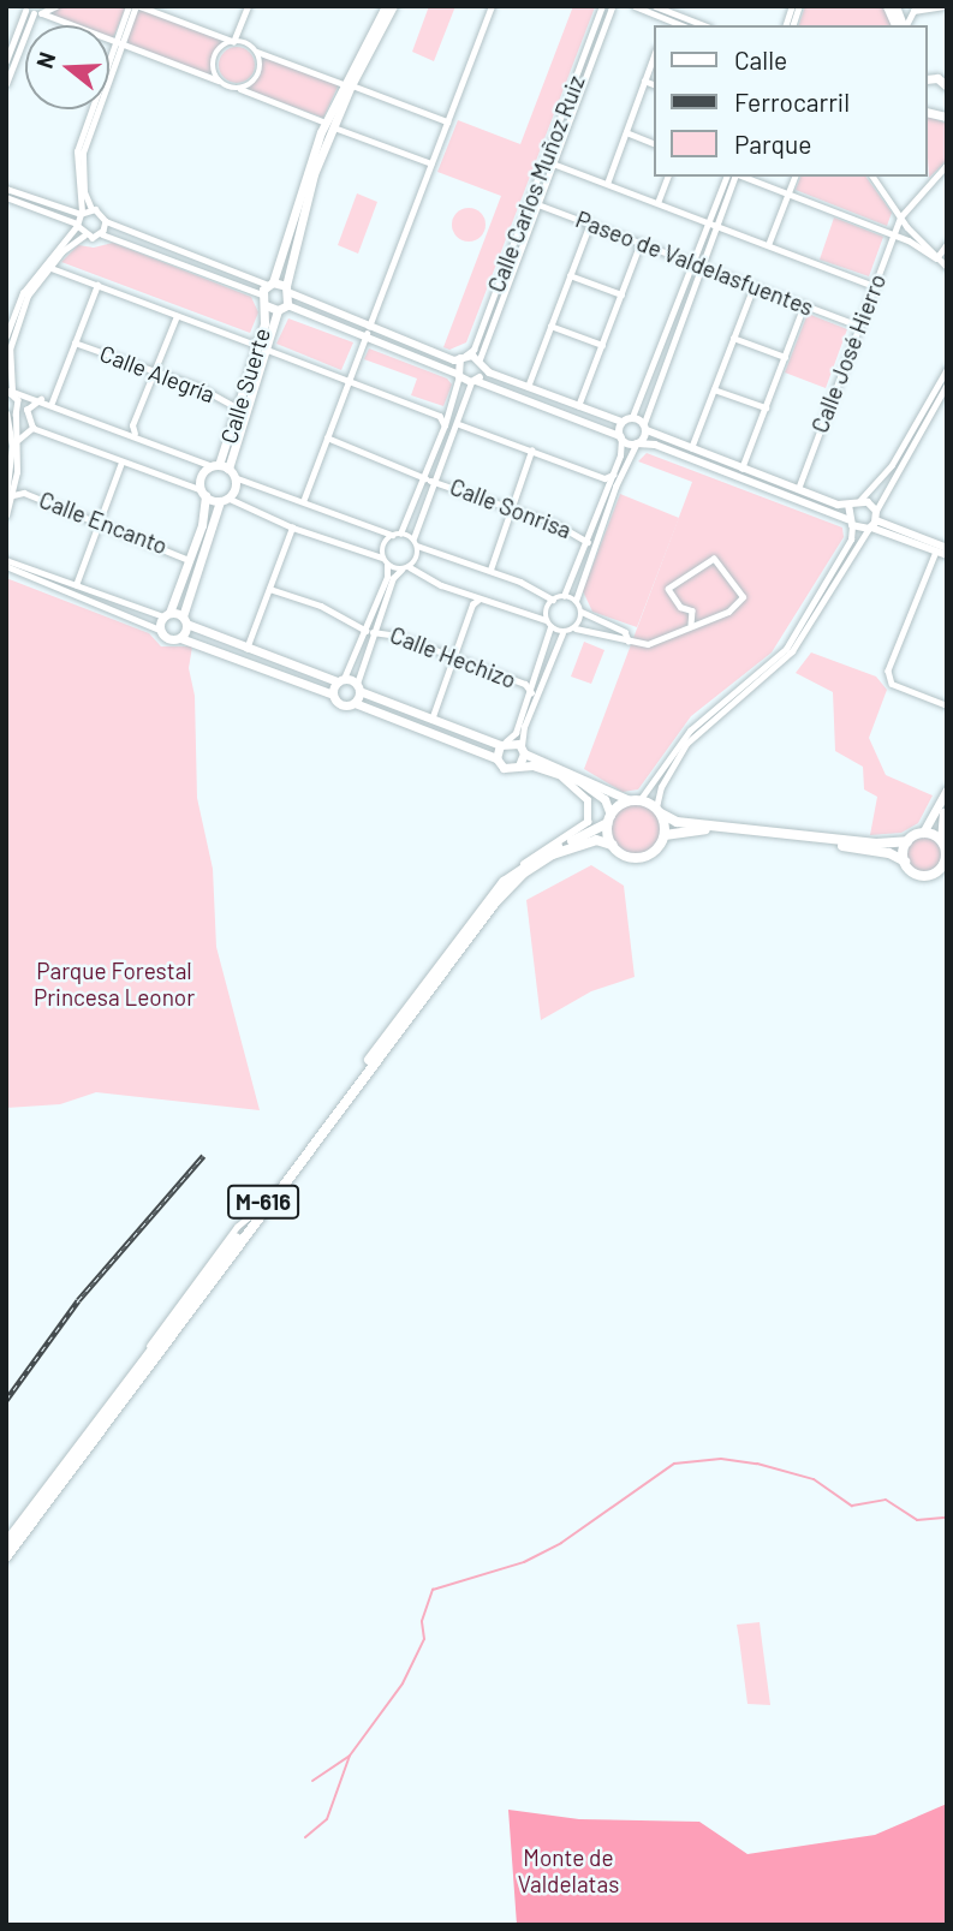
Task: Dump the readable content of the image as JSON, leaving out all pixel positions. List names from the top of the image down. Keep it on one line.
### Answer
{"streets":{"highway":["M-616"],"main road":["Calle Suerte"],"street":["Calle Carlos Muñoz Ruiz","Paseo de Valdelasfuentes","Calle José Hierro","Calle Alegría","Calle Sonrisa","Calle Encanto","Calle Hechizo"]},"crossings":[["Calle Carlos Muñoz Ruiz","Paseo de Valdelasfuentes"],["Paseo de Valdelasfuentes","Calle José Hierro"],["Calle Alegría","Calle Suerte"]],"parks":["Parque Forestal Princesa Leonor","Monte de Valdelatas"],"legend":["Calle","Ferrocarril","Parque"],"north":"left"}
